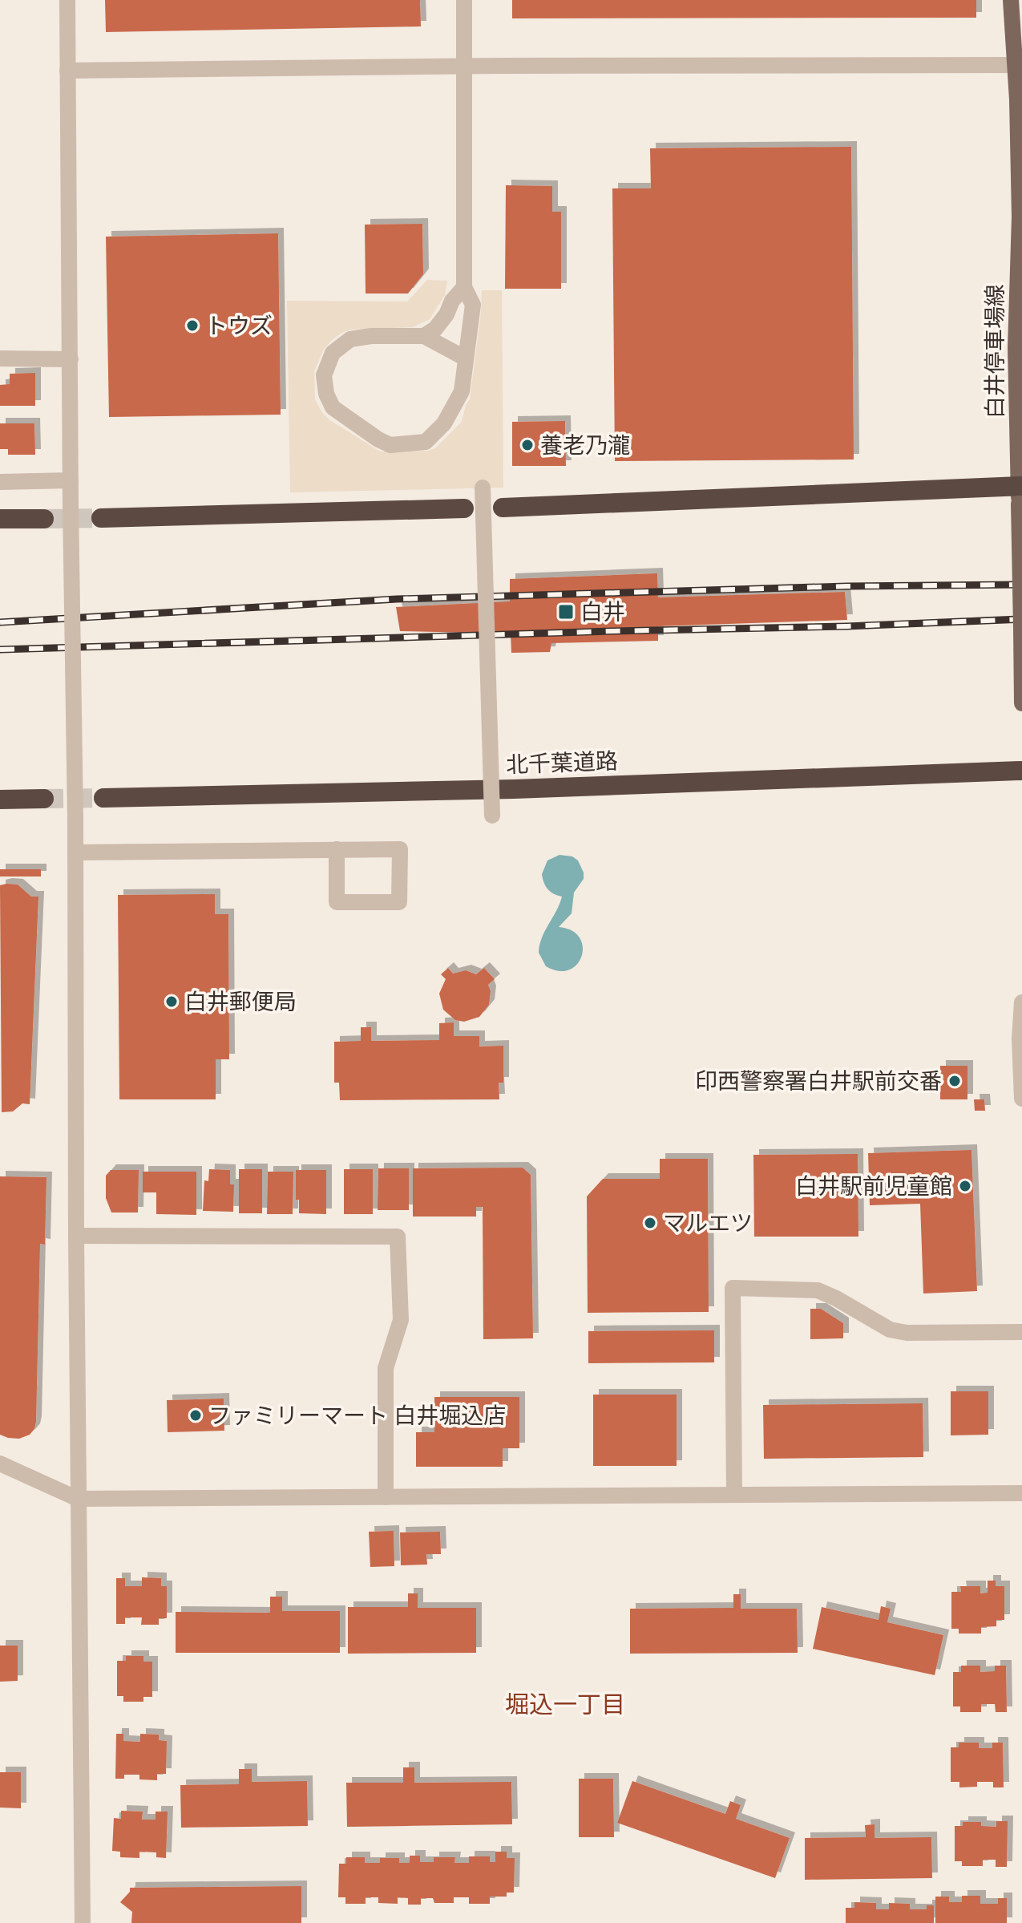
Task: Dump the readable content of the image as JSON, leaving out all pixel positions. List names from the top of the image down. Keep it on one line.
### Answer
{"streets":{"highway":["北千葉道路"],"main road":["白井停車場線"]},"districts":["堀込一丁目"],"places":{"other":["トウズ","養老乃瀧","白井郵便局","印西警察署白井駅前交番","白井駅前児童館","マルエツ","ファミリーマート 白井堀込店"],"transit":["白井"]}}
